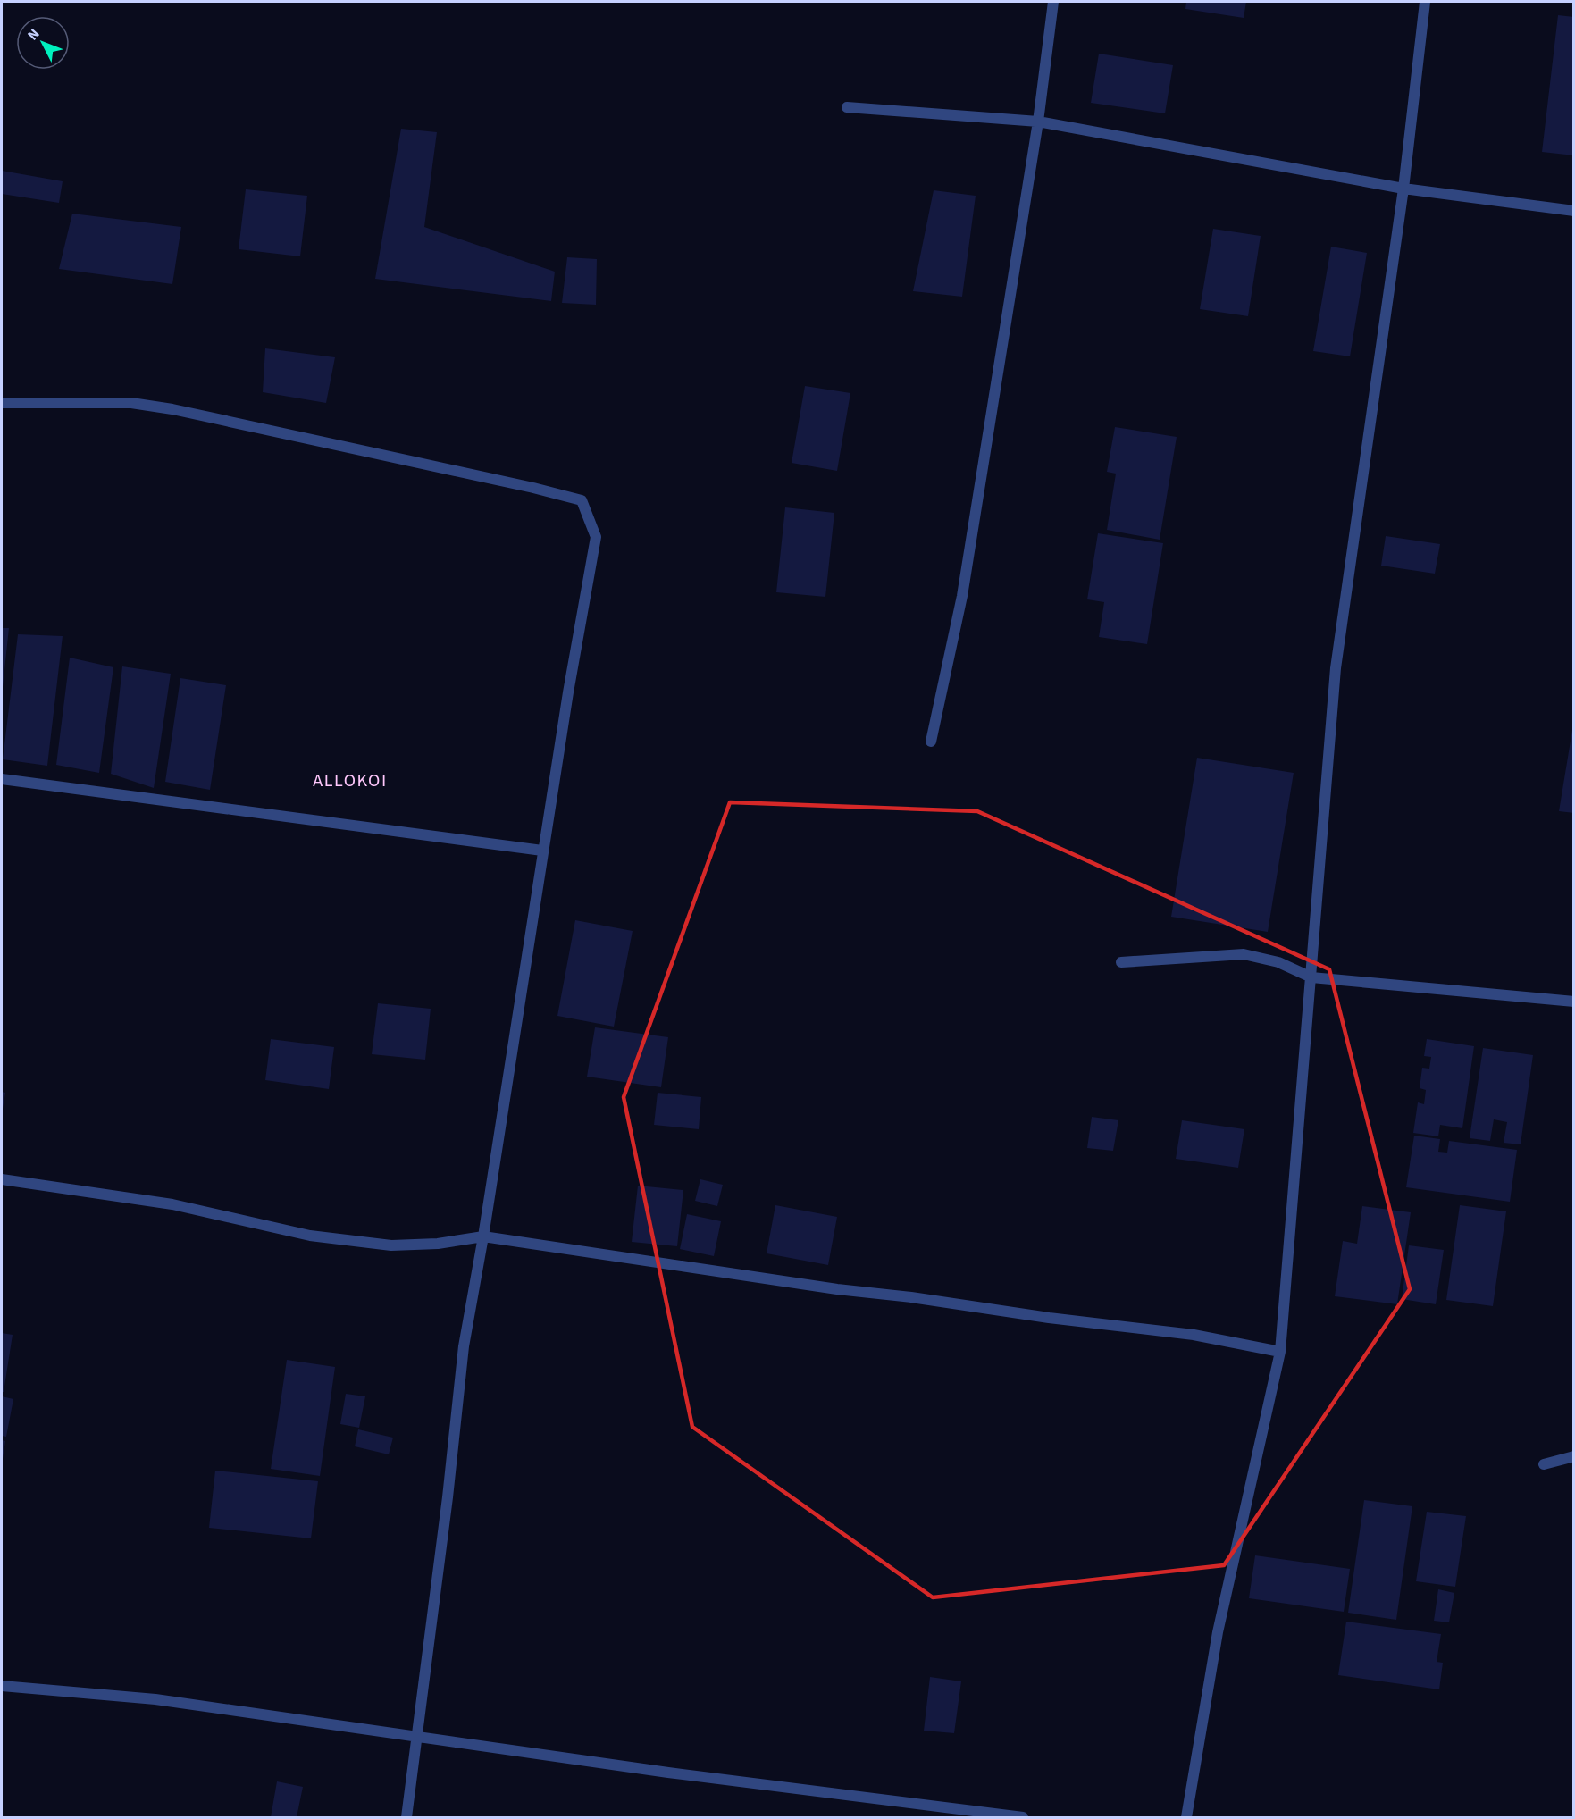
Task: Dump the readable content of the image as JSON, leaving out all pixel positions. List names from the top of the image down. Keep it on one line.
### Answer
{"districts":["ALLOKOI"],"north":"top left"}
